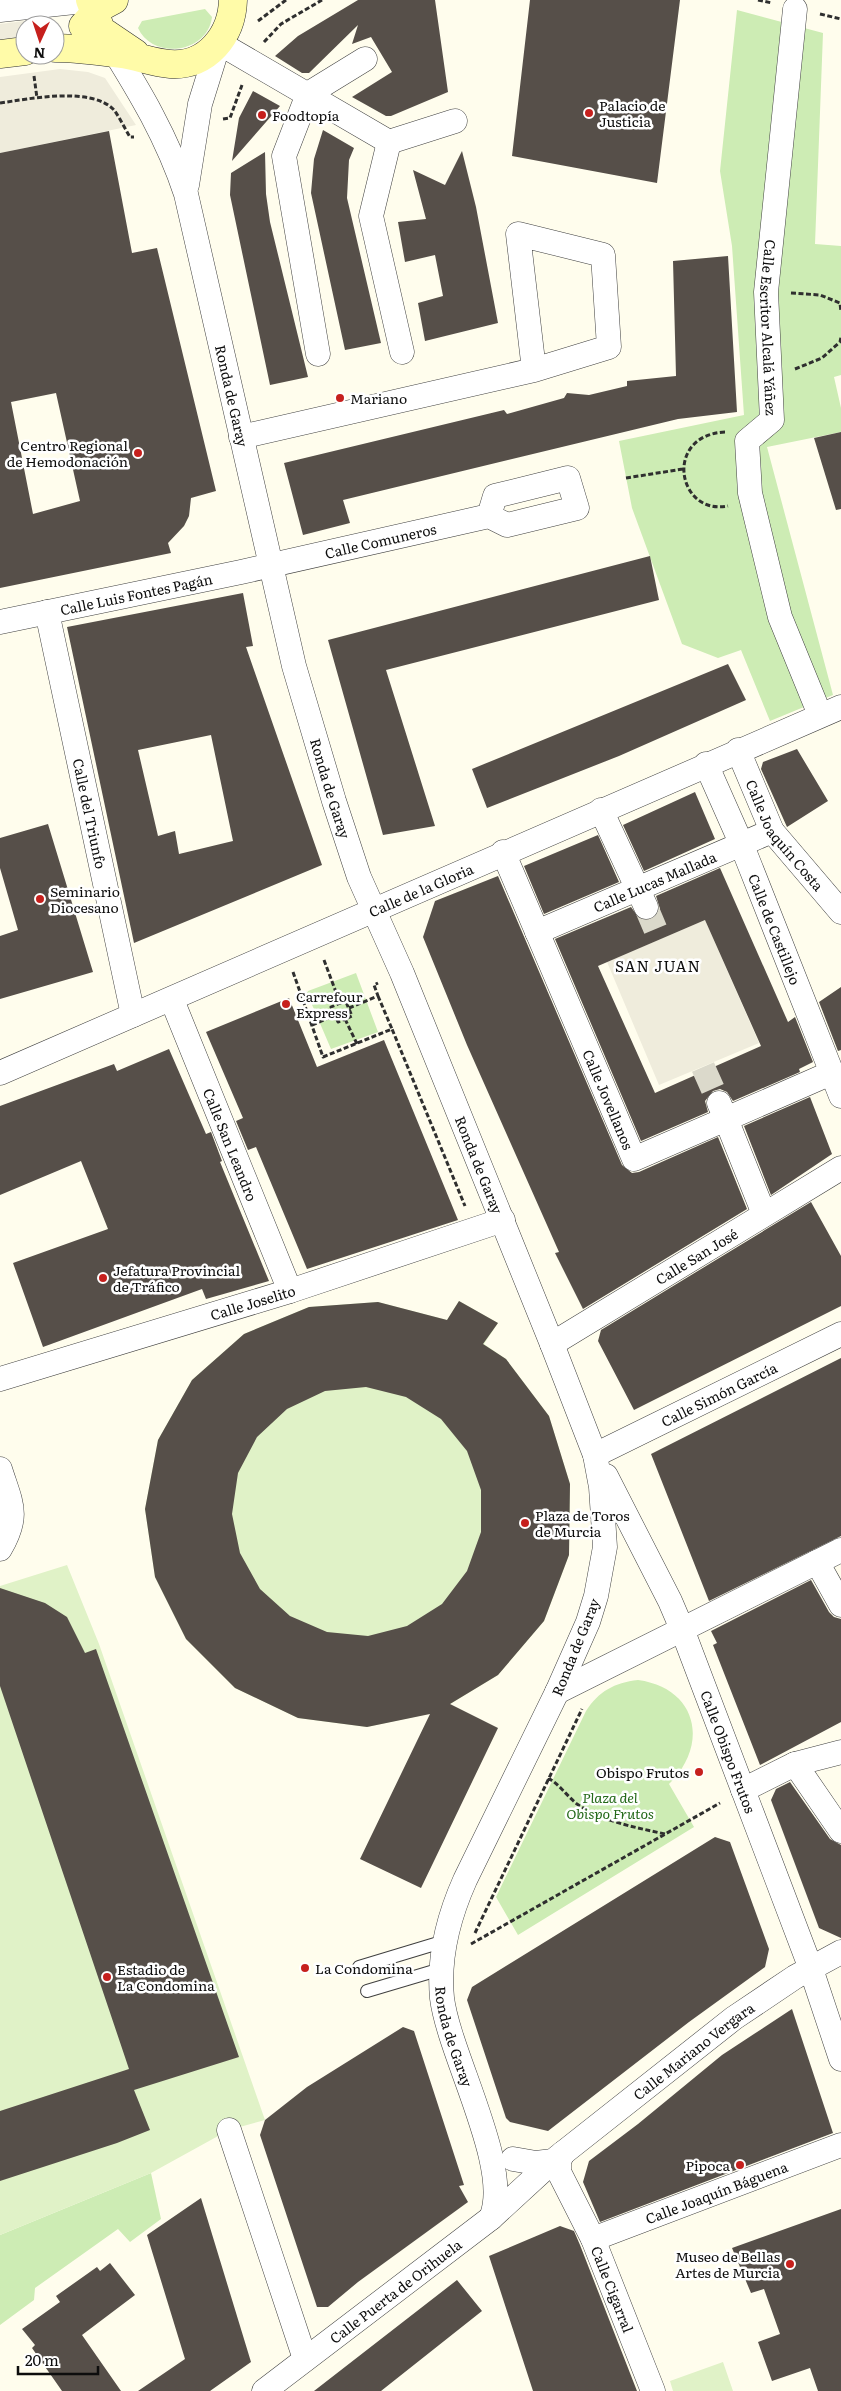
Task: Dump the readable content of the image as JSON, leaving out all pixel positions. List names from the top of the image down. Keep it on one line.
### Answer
{"streets":{"main road":["Ronda de Garay"],"street":["Calle Escritor Alcalá Yáñez","Calle Comuneros","Calle Luis Fontes Pagán","Calle del Triunfo","Calle Joaquín Costa","Calle Lucas Mallada","Calle de la Gloria","Calle de Castillejo","Calle Jovellanos","Calle San Leandro","Calle San José","Calle Joselito","Calle Simón García","Calle Obispo Frutos","Calle Mariano Vergara","Calle Joaquín Báguena","Calle Cigarral","Calle Puerta de Orihuela"]},"crossings":[["Ronda de Garay","Calle Comuneros"],["Ronda de Garay","Calle Luis Fontes Pagán"],["Ronda de Garay","Calle de la Gloria"],["Ronda de Garay","Calle San José"],["Ronda de Garay","Calle Joselito"],["Ronda de Garay","Calle Simón García"],["Ronda de Garay","Calle Obispo Frutos"],["Ronda de Garay","Calle Mariano Vergara"],["Ronda de Garay","Calle Puerta de Orihuela"],["Calle Comuneros","Calle Luis Fontes Pagán"],["Calle Luis Fontes Pagán","Calle del Triunfo"],["Calle del Triunfo","Calle de la Gloria"],["Calle Joaquín Costa","Calle Lucas Mallada"],["Calle Joaquín Costa","Calle de la Gloria"],["Calle Lucas Mallada","Calle de Castillejo"],["Calle Lucas Mallada","Calle Jovellanos"],["Calle de la Gloria","Calle de Castillejo"],["Calle de la Gloria","Calle Jovellanos"],["Calle de la Gloria","Calle San Leandro"],["Calle San Leandro","Calle Joselito"],["Calle Simón García","Calle Obispo Frutos"],["Calle Obispo Frutos","Calle Mariano Vergara"],["Calle Mariano Vergara","Calle Cigarral"],["Calle Mariano Vergara","Calle Puerta de Orihuela"],["Calle Joaquín Báguena","Calle Cigarral"]],"districts":["SAN JUAN"],"parks":["Plaza del Obispo Frutos"],"places":["Palacio de Justicia","Foodtopía","Mariano","Centro Regional de Hemodonación","Seminario Diocesano","Carrefour Express","Jefatura Provincial de Tráfico","Plaza de Toros de Murcia","Obispo Frutos","La Condomina","Estadio de La Condomina","Pipoca","Museo de Bellas Artes de Murcia"],"scale_bar":"20 m","north":"bottom"}
